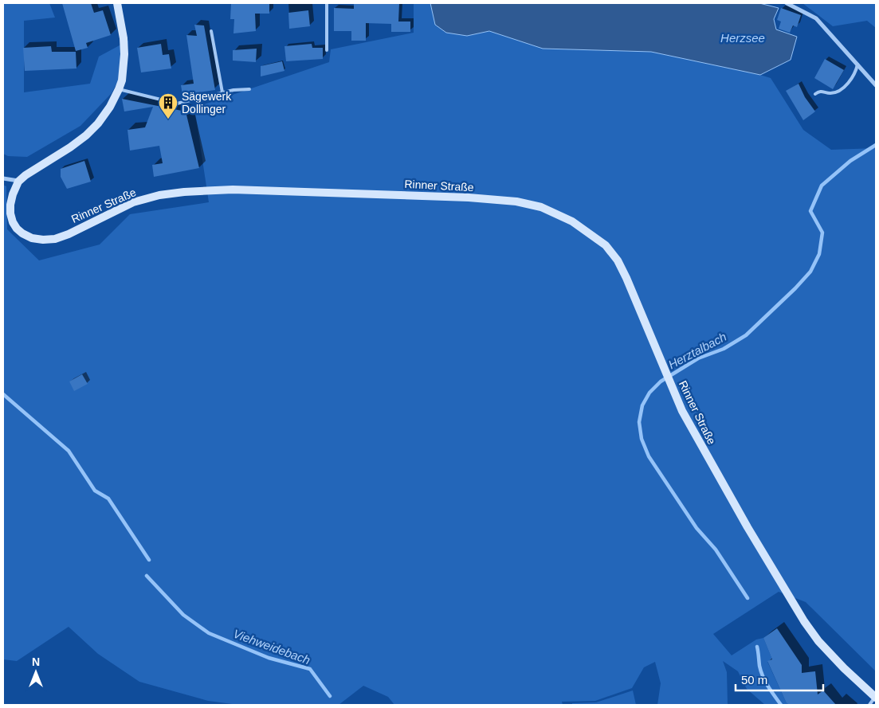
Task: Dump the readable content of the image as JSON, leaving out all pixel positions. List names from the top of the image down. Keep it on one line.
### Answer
{"streets":{"main road":["Rinner Straße"]},"water":["Herzsee","Herztalbach","Viehweidebach"],"places":{"building":["Sägewerk Dollinger"]},"scale_bar":"50 m","north":"top"}
